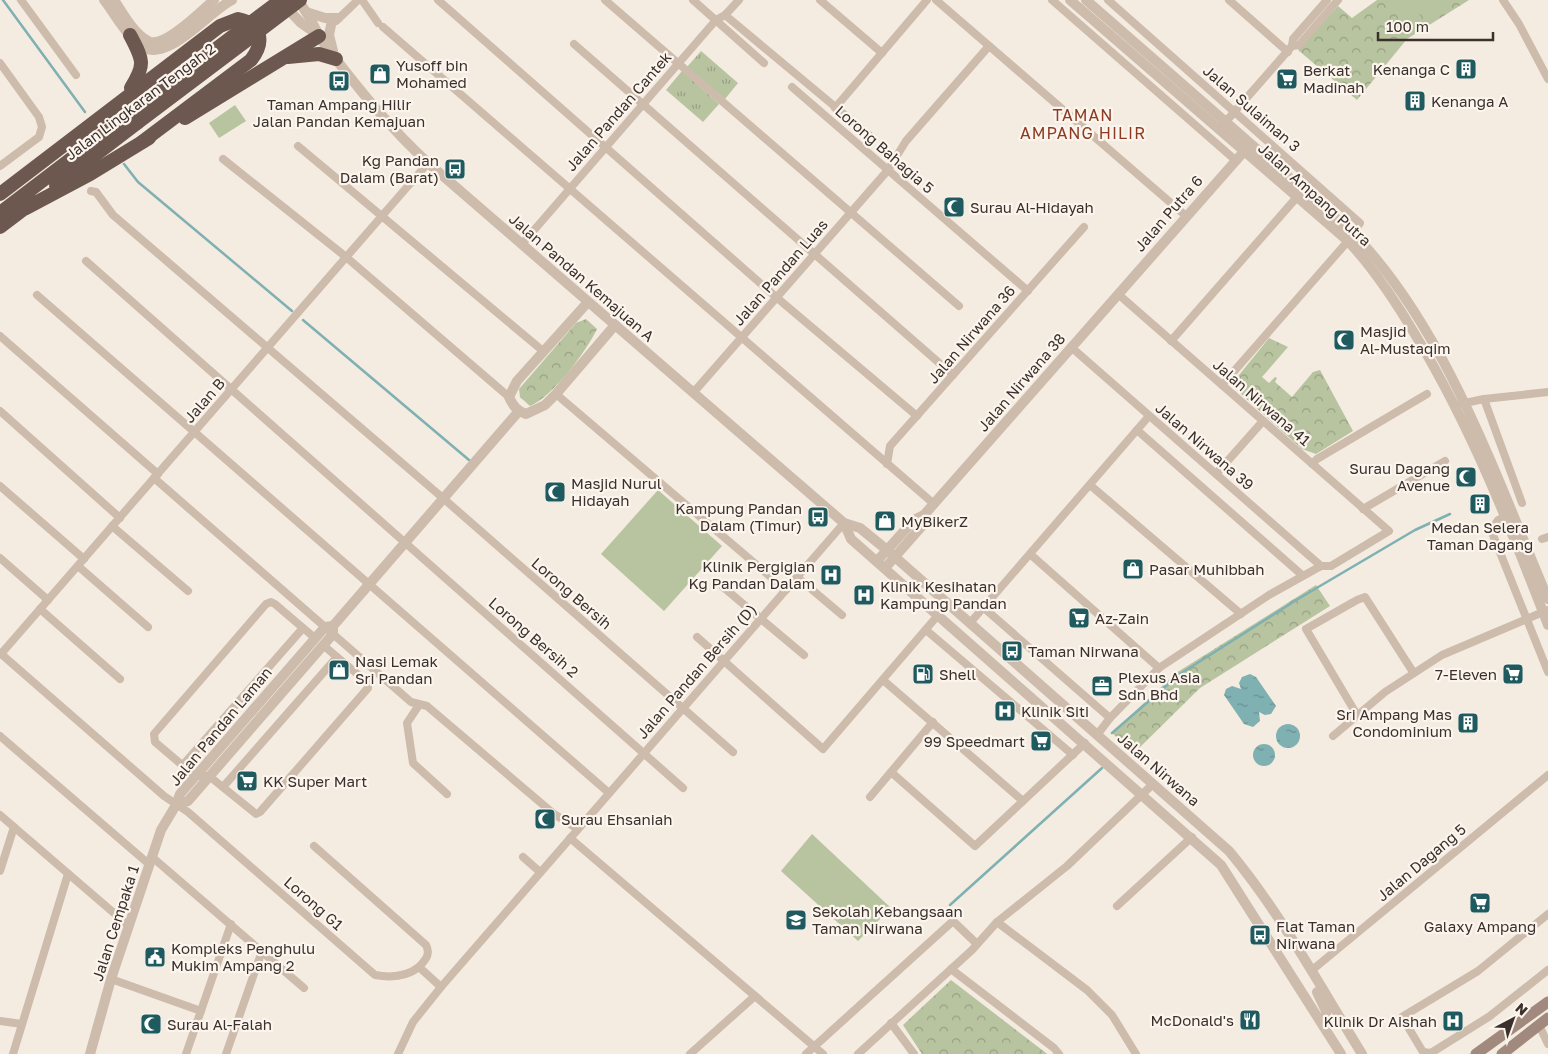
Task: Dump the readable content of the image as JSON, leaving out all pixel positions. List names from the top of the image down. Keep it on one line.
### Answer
{"streets":{"highway":["Jalan Lingkaran Tengah 2"],"street":["Jalan Sulaiman 3","Jalan Pandan Cantek","Lorong Bahagia 5","Jalan Ampang Putra","Jalan Putra 6","Jalan Pandan Luas","Jalan Pandan Kemajuan A","Jalan Nirwana 36","Jalan Nirwana 38","Jalan B","Jalan Nirwana 41","Jalan Nirwana 39","Lorong Bersih","Lorong Bersih 2","Jalan Pandan Bersih (D)","Jalan Pandan Laman","Jalan Nirwana","Jalan Dagang 5","Lorong G1","Jalan Cempaka 1"]},"crossings":[["Jalan Lingkaran Tengah 2","Jalan Pandan Kemajuan A"],["Jalan Sulaiman 3","Jalan Ampang Putra"],["Jalan Pandan Cantek","Jalan Pandan Kemajuan A"],["Lorong Bahagia 5","Jalan Pandan Luas"],["Lorong Bahagia 5","Jalan Nirwana 36"],["Jalan Ampang Putra","Jalan Putra 6"],["Jalan Putra 6","Jalan Nirwana 38"],["Jalan Pandan Luas","Jalan Pandan Kemajuan A"],["Jalan Pandan Kemajuan A","Jalan Nirwana 38"],["Jalan Pandan Kemajuan A","Jalan B"],["Jalan Pandan Kemajuan A","Jalan Pandan Bersih (D)"],["Jalan Pandan Kemajuan A","Jalan Nirwana"],["Jalan Nirwana 38","Jalan Nirwana 41"],["Jalan Nirwana 38","Jalan Nirwana 39"],["Jalan Nirwana 38","Jalan Nirwana"],["Jalan B","Lorong Bersih"],["Jalan B","Lorong Bersih 2"],["Jalan B","Lorong G1"],["Jalan Nirwana 41","Jalan Nirwana 39"],["Lorong Bersih","Jalan Pandan Bersih (D)"],["Lorong Bersih","Jalan Pandan Laman"],["Lorong Bersih 2","Jalan Pandan Bersih (D)"],["Lorong Bersih 2","Jalan Pandan Laman"],["Jalan Pandan Laman","Lorong G1"],["Jalan Pandan Laman","Jalan Cempaka 1"],["Jalan Nirwana","Jalan Dagang 5"],["Lorong G1","Jalan Cempaka 1"]],"districts":["TAMAN AMPANG HILIR"],"places":{"building":["Kenanga C","Kenanga A","Medan Selera Taman Dagang","Sri Ampang Mas Condominium"],"shop":["Yusoff bin Mohamed","MyBikerZ","Pasar Muhibbah","Nasi Lemak Sri Pandan"],"supermarket":["Berkat Madinah","Az-Zain","7-Eleven","99 Speedmart","KK Super Mart","Galaxy Ampang"],"bus stop":["Taman Ampang Hilir Jalan Pandan Kemajuan","Kg Pandan Dalam (Barat)","Kampung Pandan Dalam (Timur)","Taman Nirwana","Flat Taman Nirwana"],"mosque":["Surau Al-Hidayah","Masjid Al-Mustaqim","Surau Dagang Avenue","Masjid Nurul Hidayah","Surau Ehsaniah","Surau Al-Falah"],"hospital":["Klinik Pergigian Kg Pandan Dalam","Klinik Kesihatan Kampung Pandan","Klinik Siti","Klinik Dr Aishah"],"fuel station":["Shell"],"office":["Plexus Asia Sdn Bhd"],"school or university":["Sekolah Kebangsaan Taman Nirwana"],"public building":["Kompleks Penghulu Mukim Ampang 2"],"restaurant":["McDonald's"]},"scale_bar":"100 m","north":"top right"}
